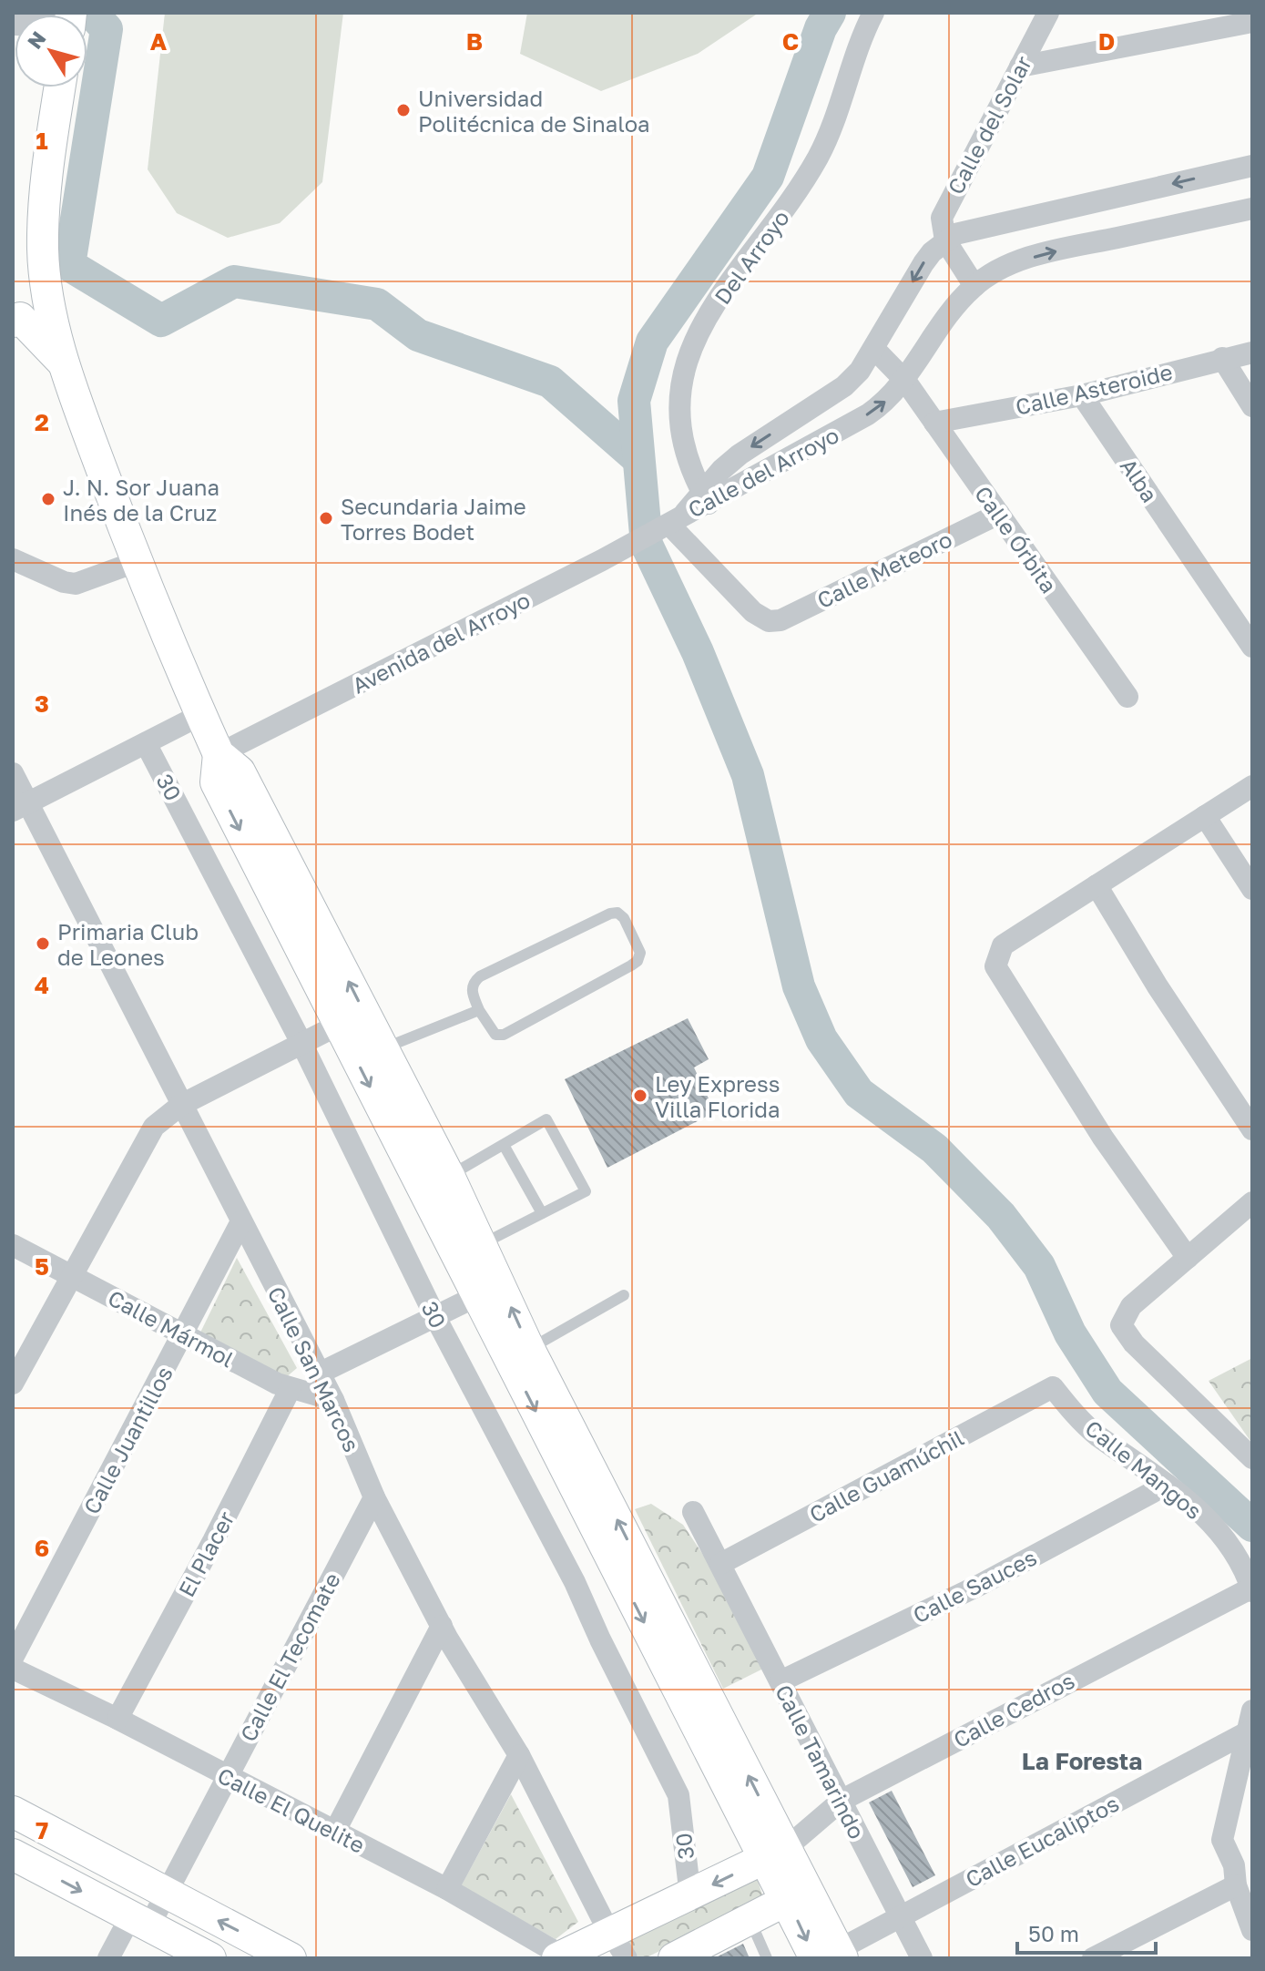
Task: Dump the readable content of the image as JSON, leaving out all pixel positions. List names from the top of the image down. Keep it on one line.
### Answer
{"streets":{"street":["Calle del Solar","Del Arroyo","Calle Asteroide","Calle del Arroyo","Alba","Calle Órbita","Calle Meteoro","Avenida del Arroyo","30","Calle Mármol","Calle San Marcos","Calle Juantillos","Calle Mangos","Calle Guamúchil","El Placer","Calle Sauces","Calle El Tecomate","Calle Cedros","Calle Tamarindo","Calle El Quelite","Calle Eucaliptos"]},"crossings":[["Calle del Solar","Calle del Arroyo"],["Del Arroyo","Calle del Arroyo"],["Calle Asteroide","Alba"],["Calle Asteroide","Calle Órbita"],["Calle del Arroyo","Calle Órbita"],["Calle del Arroyo","Calle Meteoro"],["Calle del Arroyo","Avenida del Arroyo"],["Calle Órbita","Calle Meteoro"],["Calle Meteoro","Avenida del Arroyo"],["Calle Mármol","Calle San Marcos"],["Calle Mármol","Calle Juantillos"],["Calle Mármol","El Placer"],["Calle San Marcos","Calle Juantillos"],["Calle San Marcos","Calle El Tecomate"],["Calle Mangos","Calle Guamúchil"],["Calle Mangos","Calle Sauces"],["Calle Mangos","Calle Cedros"],["Calle Guamúchil","Calle Tamarindo"],["El Placer","Calle El Quelite"],["Calle Sauces","Calle Tamarindo"],["Calle El Tecomate","Calle El Quelite"],["Calle Cedros","Calle Tamarindo"],["Calle Tamarindo","Calle Eucaliptos"]],"districts":["La Foresta"],"places":["Universidad Politécnica de Sinaloa","J. N. Sor Juana Inés de la Cruz","Secundaria Jaime Torres Bodet","Primaria Club de Leones","Ley Express Villa Florida"],"scale_bar":"50 m","north":"top left","grid":{"columns":["A","B","C","D"],"rows":["1","2","3","4","5","6","7"]}}
